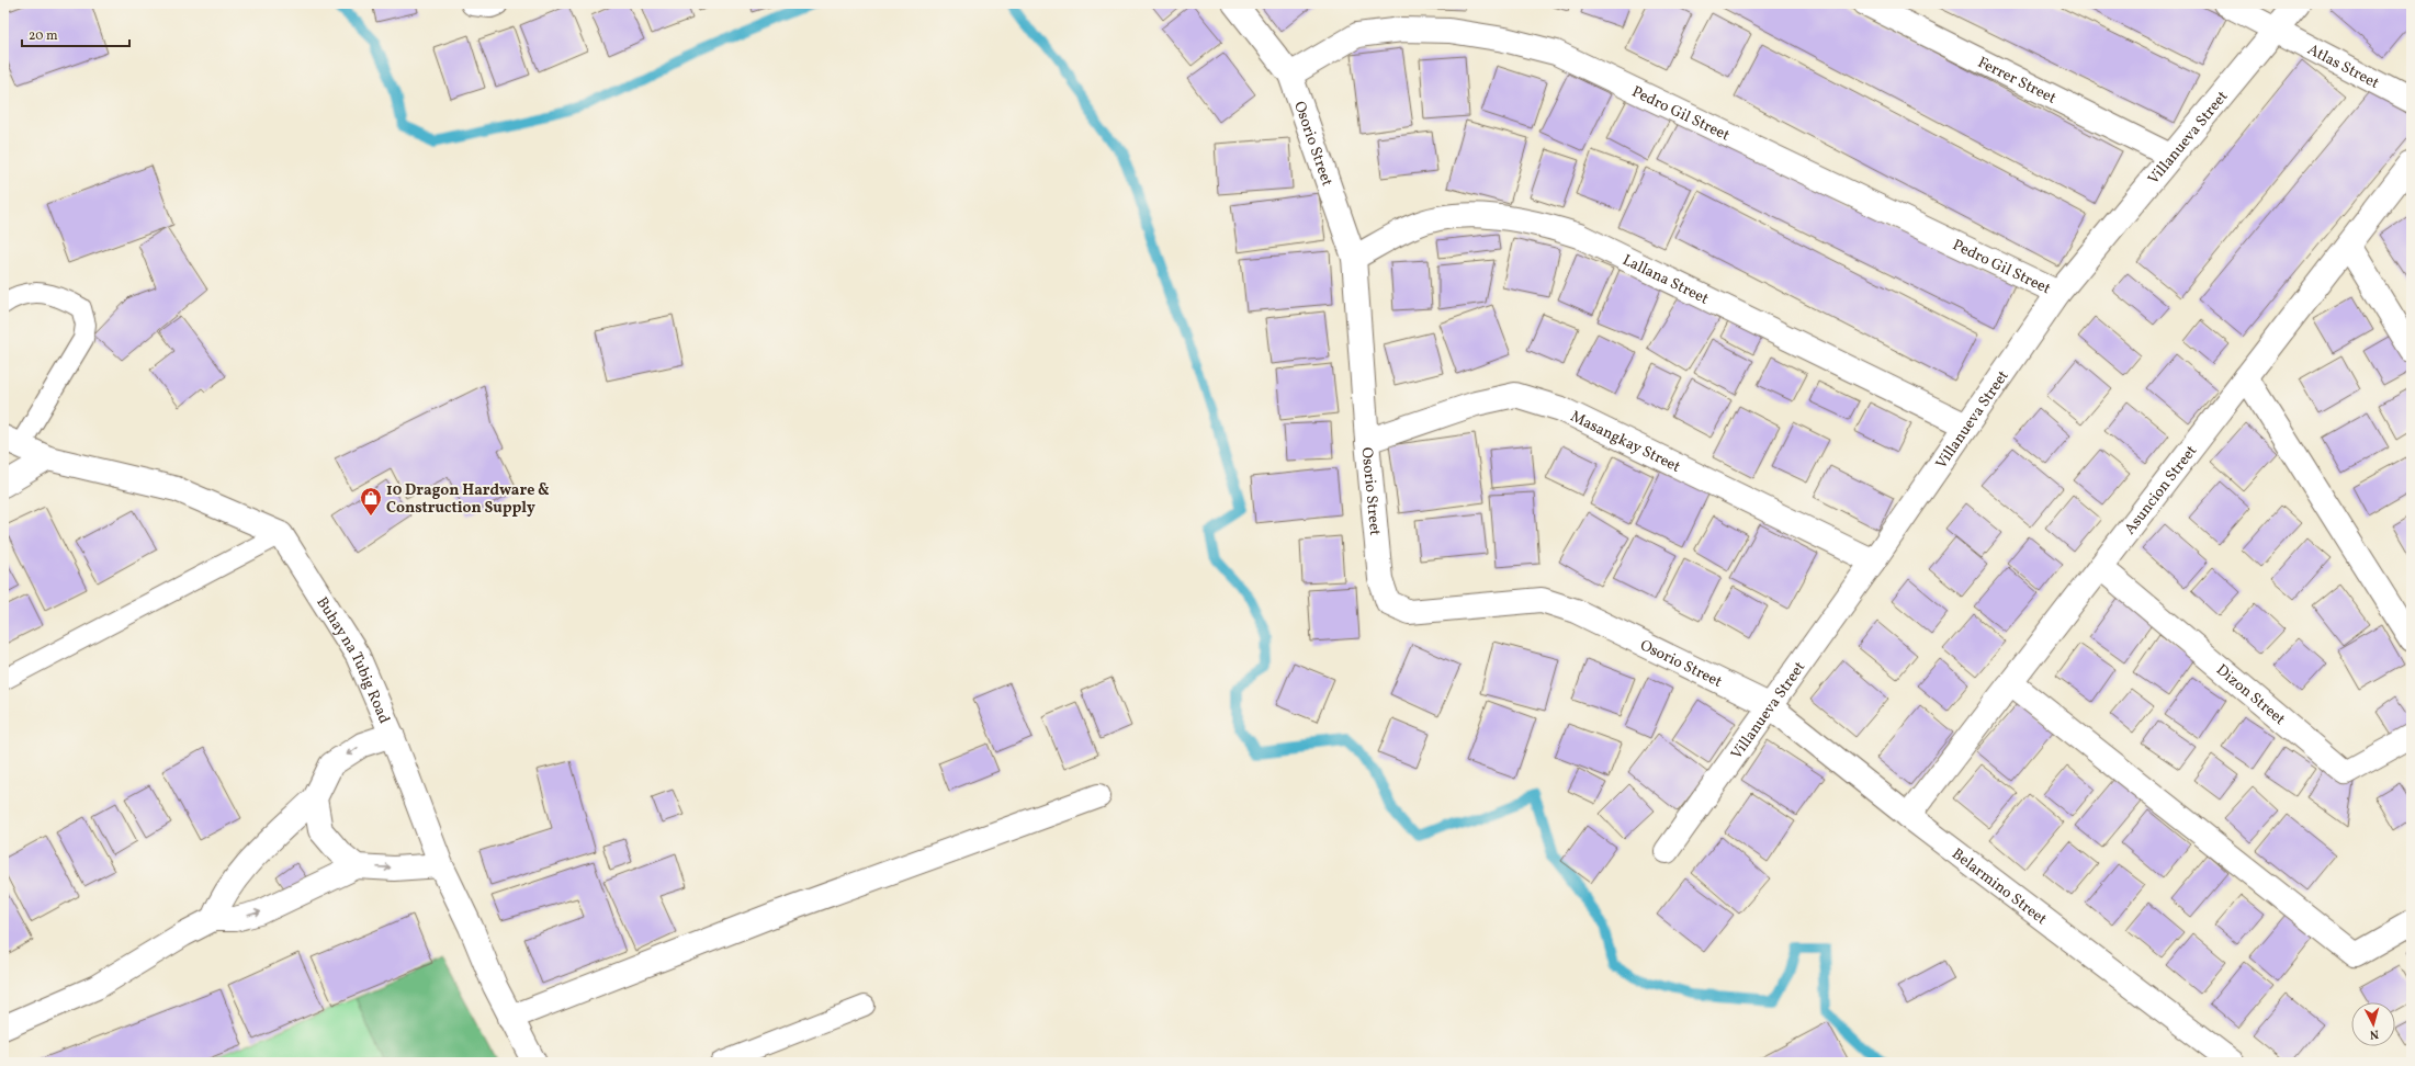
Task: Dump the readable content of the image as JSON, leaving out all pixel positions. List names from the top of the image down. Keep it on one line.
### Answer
{"streets":{"street":["Atlas Street","Ferrer Street","Pedro Gil Street","Villanueva Street","Osorio Street","Lallana Street","Masangkay Street","Asuncion Street","Buhay na Tubig Road","Dizon Street","Belarmino Street"]},"crossings":[["Atlas Street","Villanueva Street"],["Ferrer Street","Villanueva Street"],["Pedro Gil Street","Villanueva Street"],["Pedro Gil Street","Osorio Street"],["Villanueva Street","Osorio Street"],["Villanueva Street","Lallana Street"],["Villanueva Street","Masangkay Street"],["Villanueva Street","Belarmino Street"],["Osorio Street","Lallana Street"],["Osorio Street","Masangkay Street"],["Osorio Street","Belarmino Street"],["Asuncion Street","Dizon Street"],["Asuncion Street","Belarmino Street"]],"places":{"shop":["10 Dragon Hardware & Construction Supply"]},"scale_bar":"20 m","north":"bottom"}
